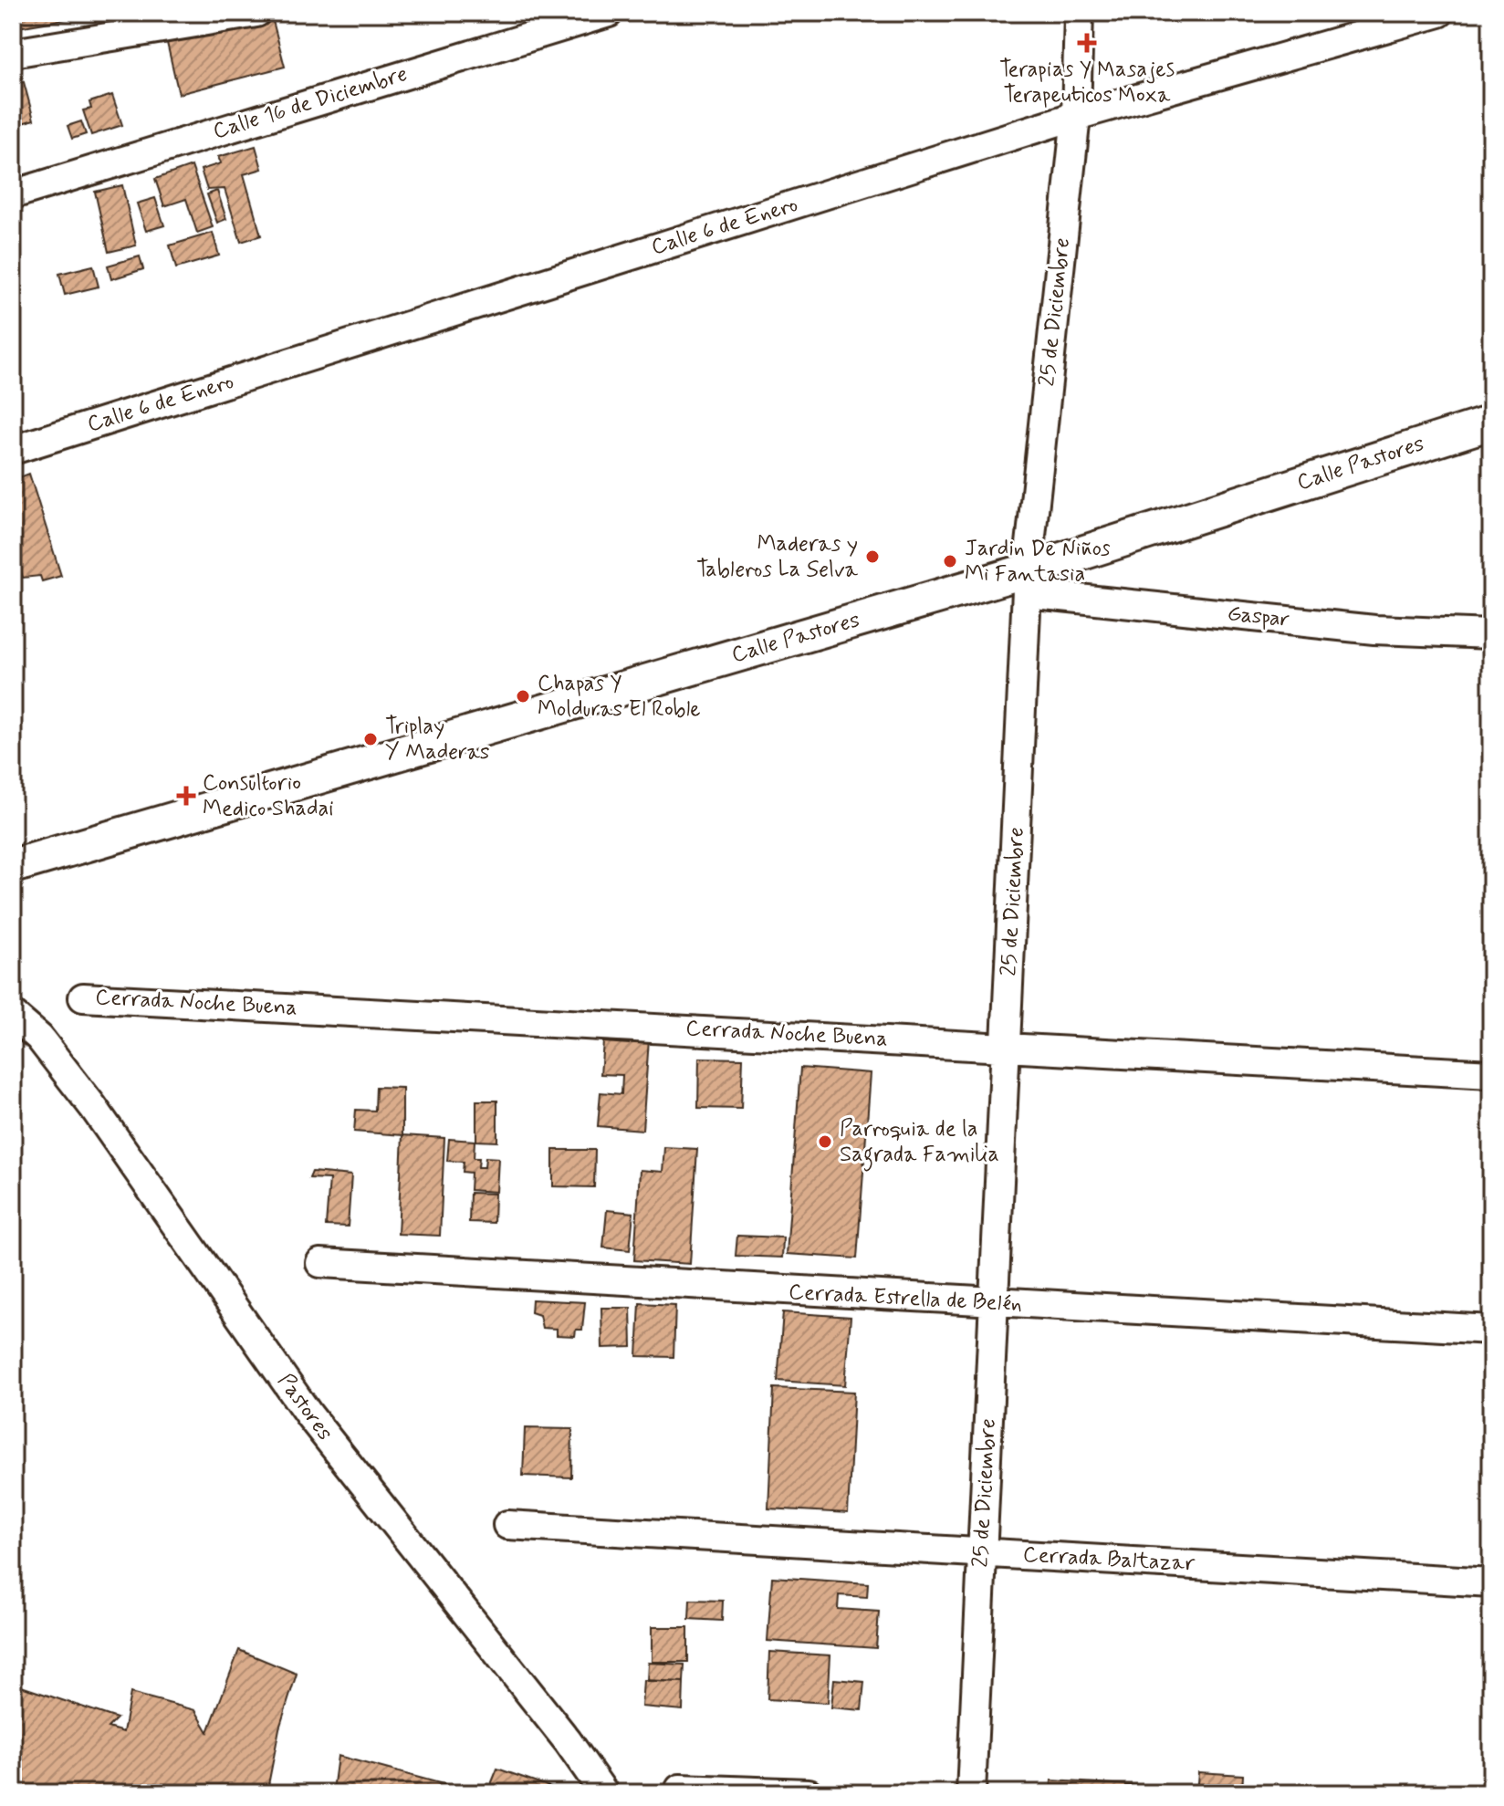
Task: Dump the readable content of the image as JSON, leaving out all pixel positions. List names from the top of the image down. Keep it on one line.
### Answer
{"streets":{"street":["Calle 16 de Diciembre","Calle 6 de Enero","25 de Diciembre","Calle Pastores","Gaspar","Cerrada Noche Buena","Cerrada Estrella de Belén","Pastores","Cerrada Baltazar"]},"crossings":[["Calle 6 de Enero","25 de Diciembre"],["25 de Diciembre","Calle Pastores"],["25 de Diciembre","Gaspar"],["25 de Diciembre","Cerrada Noche Buena"],["25 de Diciembre","Cerrada Estrella de Belén"],["25 de Diciembre","Cerrada Baltazar"],["Calle Pastores","Gaspar"]],"places":{"health":["Terapias Y Masajes Terapeuticos Moxa","Consultorio Medico Shadai"],"other":["Maderas y Tableros La Selva","Jardin De Niños Mi Fantasia","Chapas Y Molduras El Roble","Triplay Y Maderas","Parroquia de la Sagrada Familia"]}}
